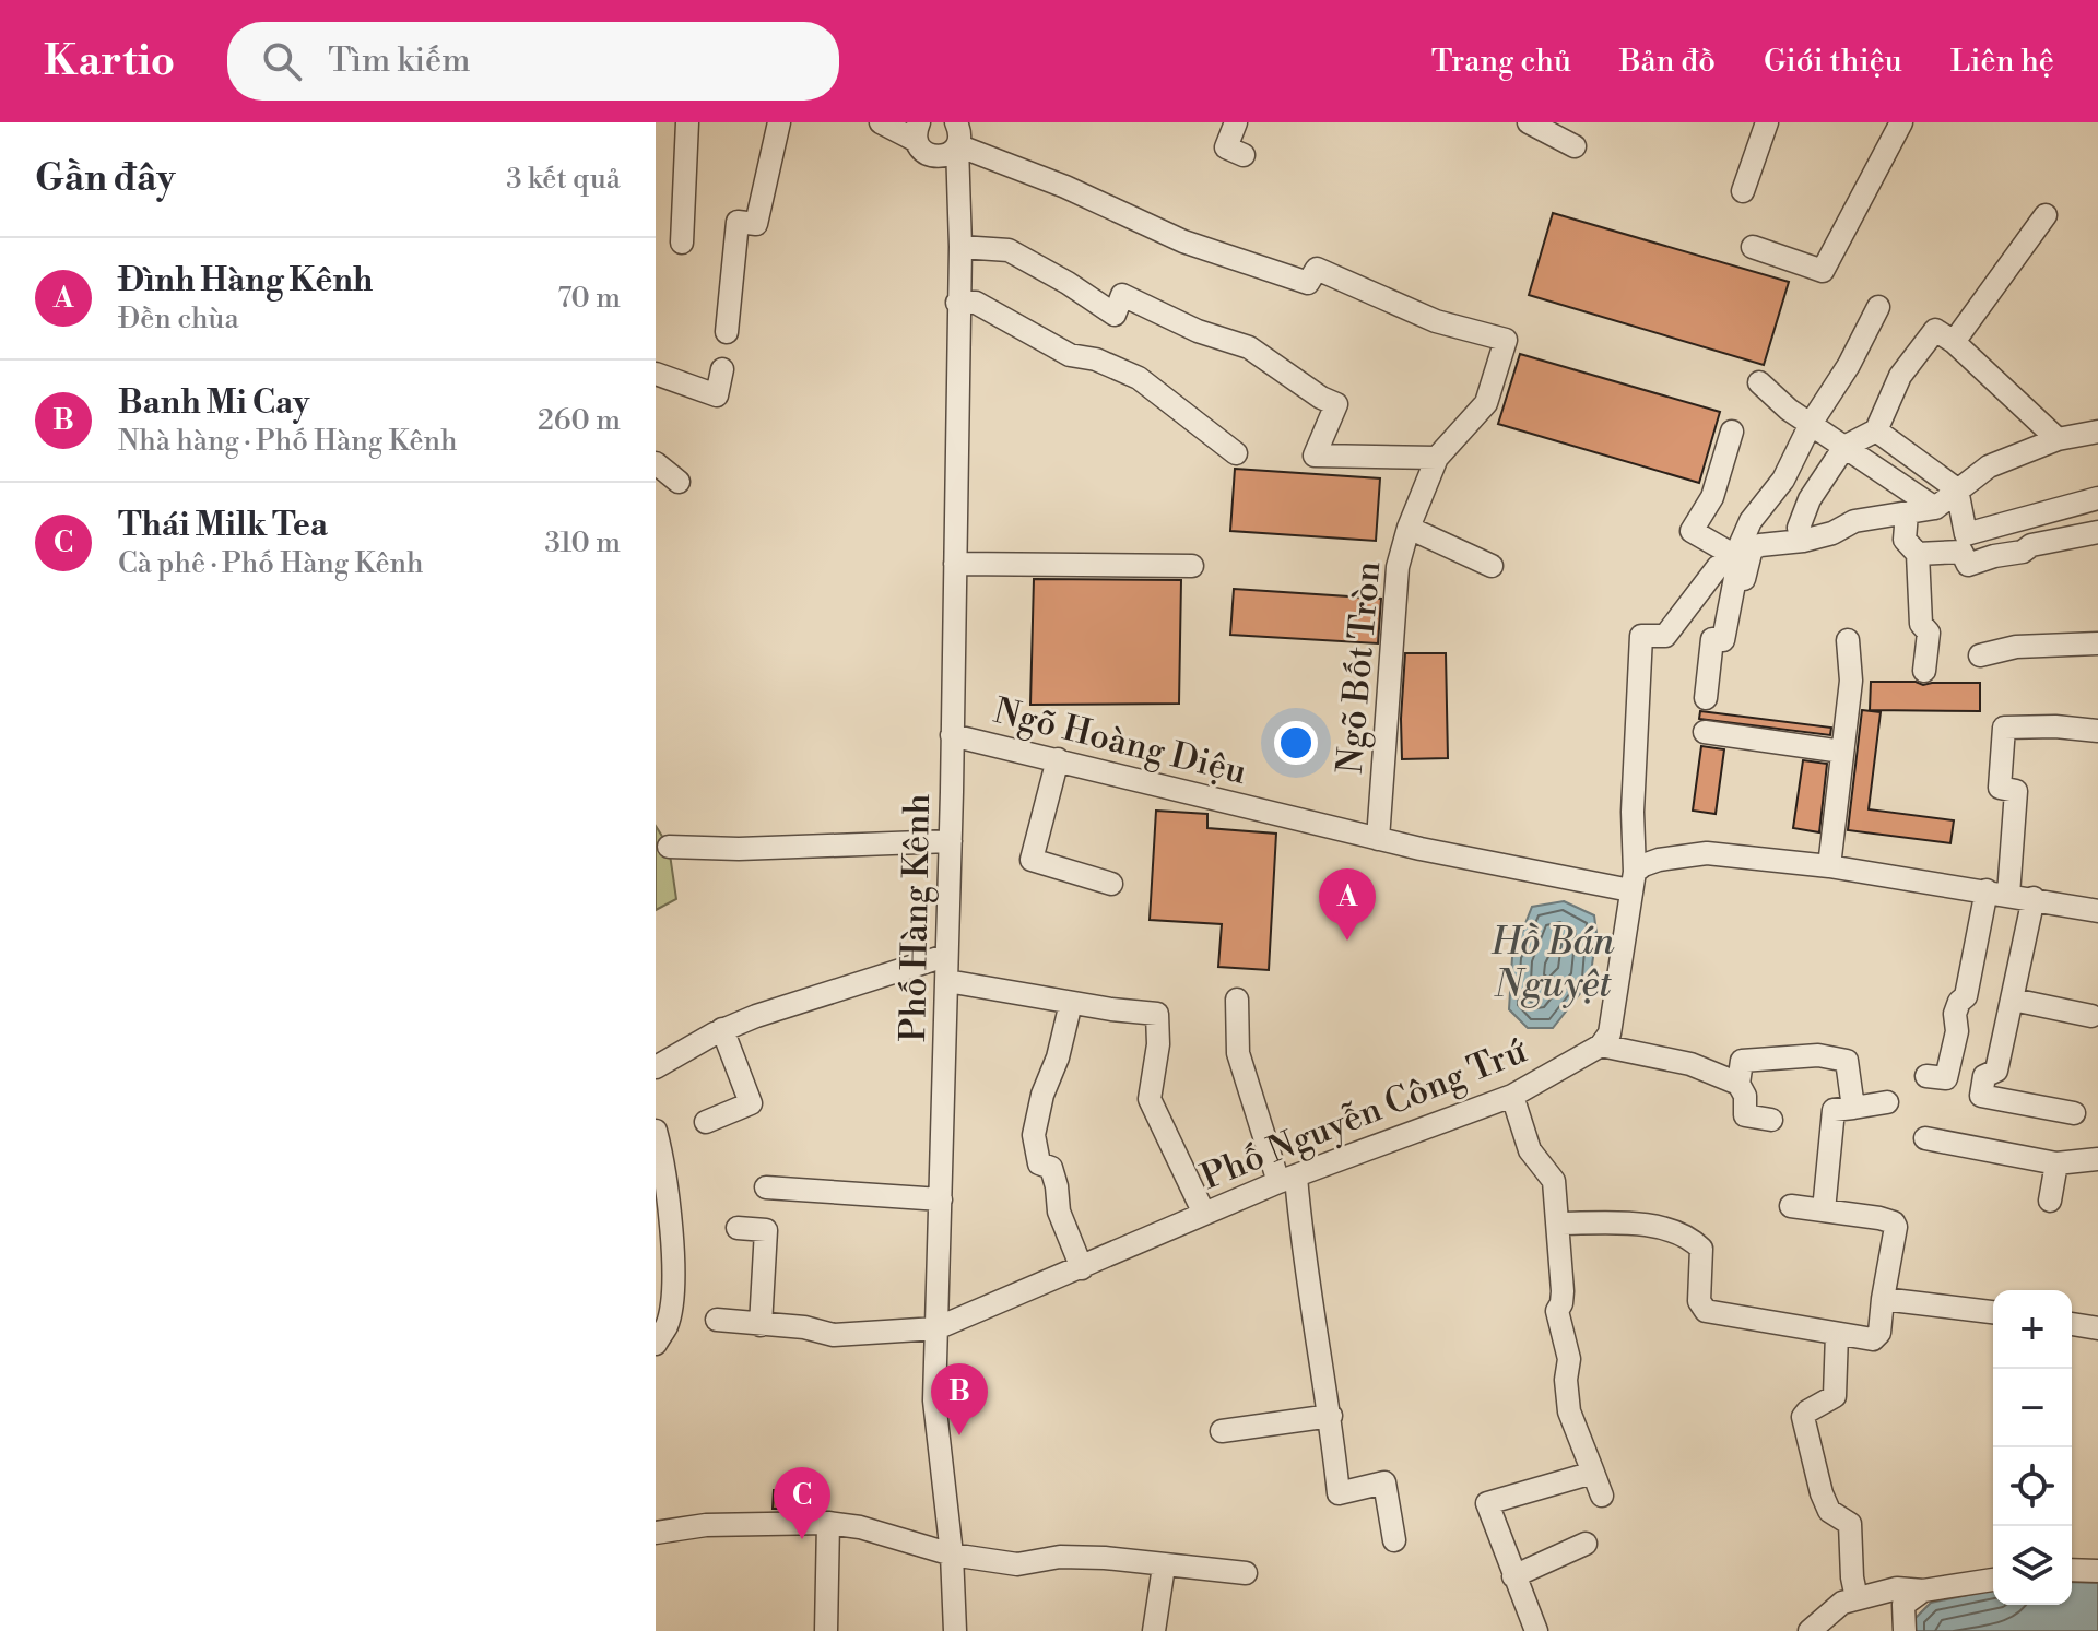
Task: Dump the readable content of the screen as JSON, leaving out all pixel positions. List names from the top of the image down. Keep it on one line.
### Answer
{"streets":{"street":["Ngõ Bốt Tròn","Ngõ Hoàng Diệu","Phố Hàng Kênh","Phố Nguyễn Công Trứ"]},"crossings":[["Ngõ Bốt Tròn","Ngõ Hoàng Diệu"],["Ngõ Bốt Tròn","Phố Hàng Kênh"],["Ngõ Hoàng Diệu","Phố Hàng Kênh"],["Phố Hàng Kênh","Phố Nguyễn Công Trứ"]],"water":["Hồ Bán Nguyệt"],"page":{"header":"Kartio","search":"Tìm kiếm","nav":["Trang chủ","Bản đồ","Giới thiệu","Liên hệ"],"heading":["Gần đây","3 kết quả"],"list":[{"mark":"A","name":"Đình Hàng Kênh","note":"Đền chùa","value":"70 m"},{"mark":"B","name":"Banh Mi Cay","note":"Nhà hàng · Phố Hàng Kênh","value":"260 m"},{"mark":"C","name":"Thái Milk Tea","note":"Cà phê · Phố Hàng Kênh","value":"310 m"}],"pins":["A","B","C"],"map_buttons":["+","−"]}}
